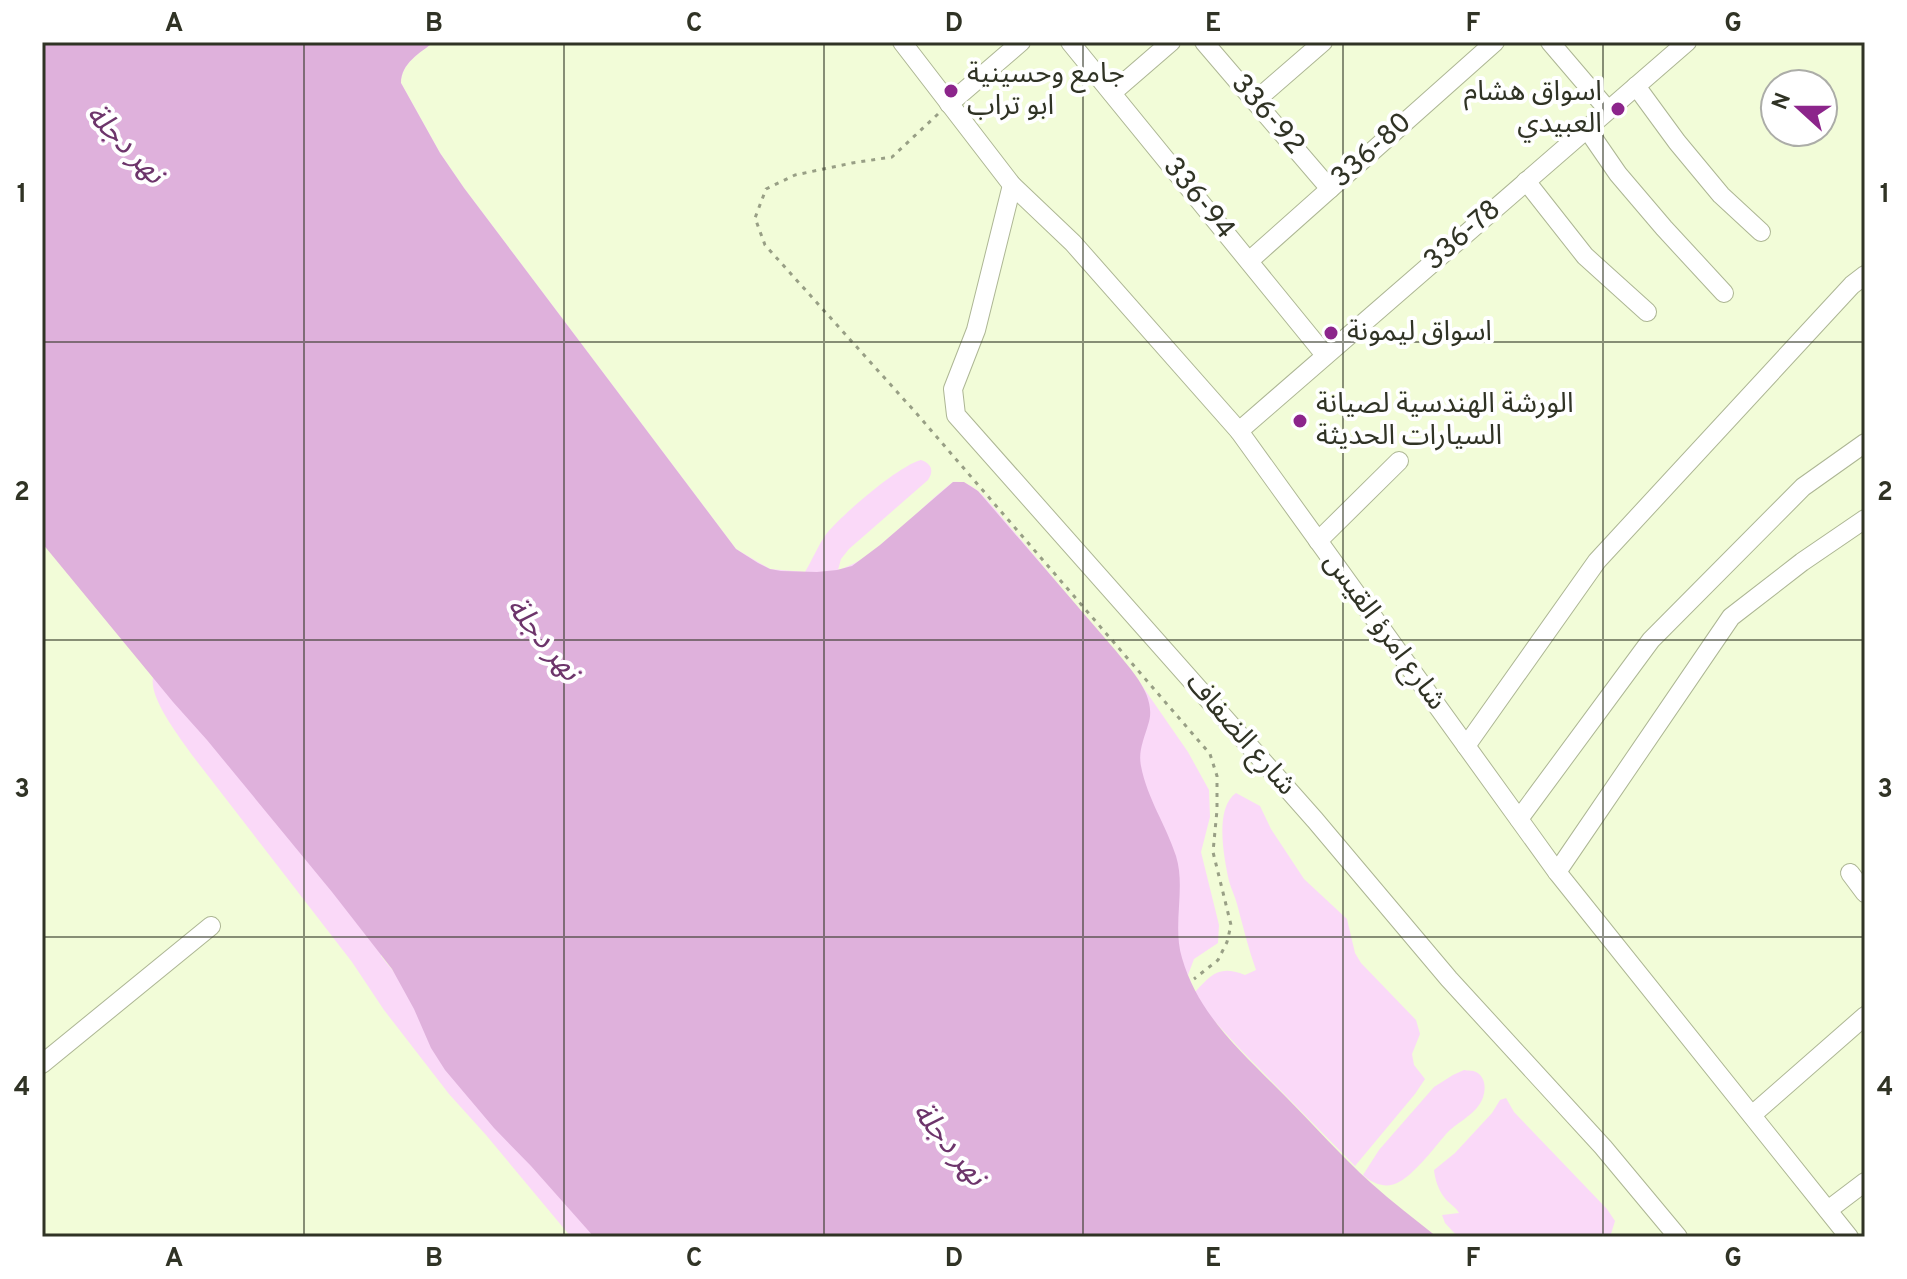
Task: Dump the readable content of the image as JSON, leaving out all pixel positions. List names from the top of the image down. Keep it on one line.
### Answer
{"streets":{"street":["336-92","336-80","336-94","336-78","شارع امرؤ القيس","شارع الضفاف"]},"crossings":[["336-92","336-80"],["336-80","336-94"],["336-94","336-78"],["336-78","شارع امرؤ القيس"],["شارع امرؤ القيس","شارع الضفاف"]],"water":["نهر دجلة"],"places":["جامع وحسينية ابو تراب","اسواق هشام العبيدي","اسواق ليمونة","الورشة الهندسية لصيانة السيارات الحديثة"],"north":"left","grid":{"columns":["A","B","C","D","E","F","G"],"rows":["1","2","3","4"]}}
